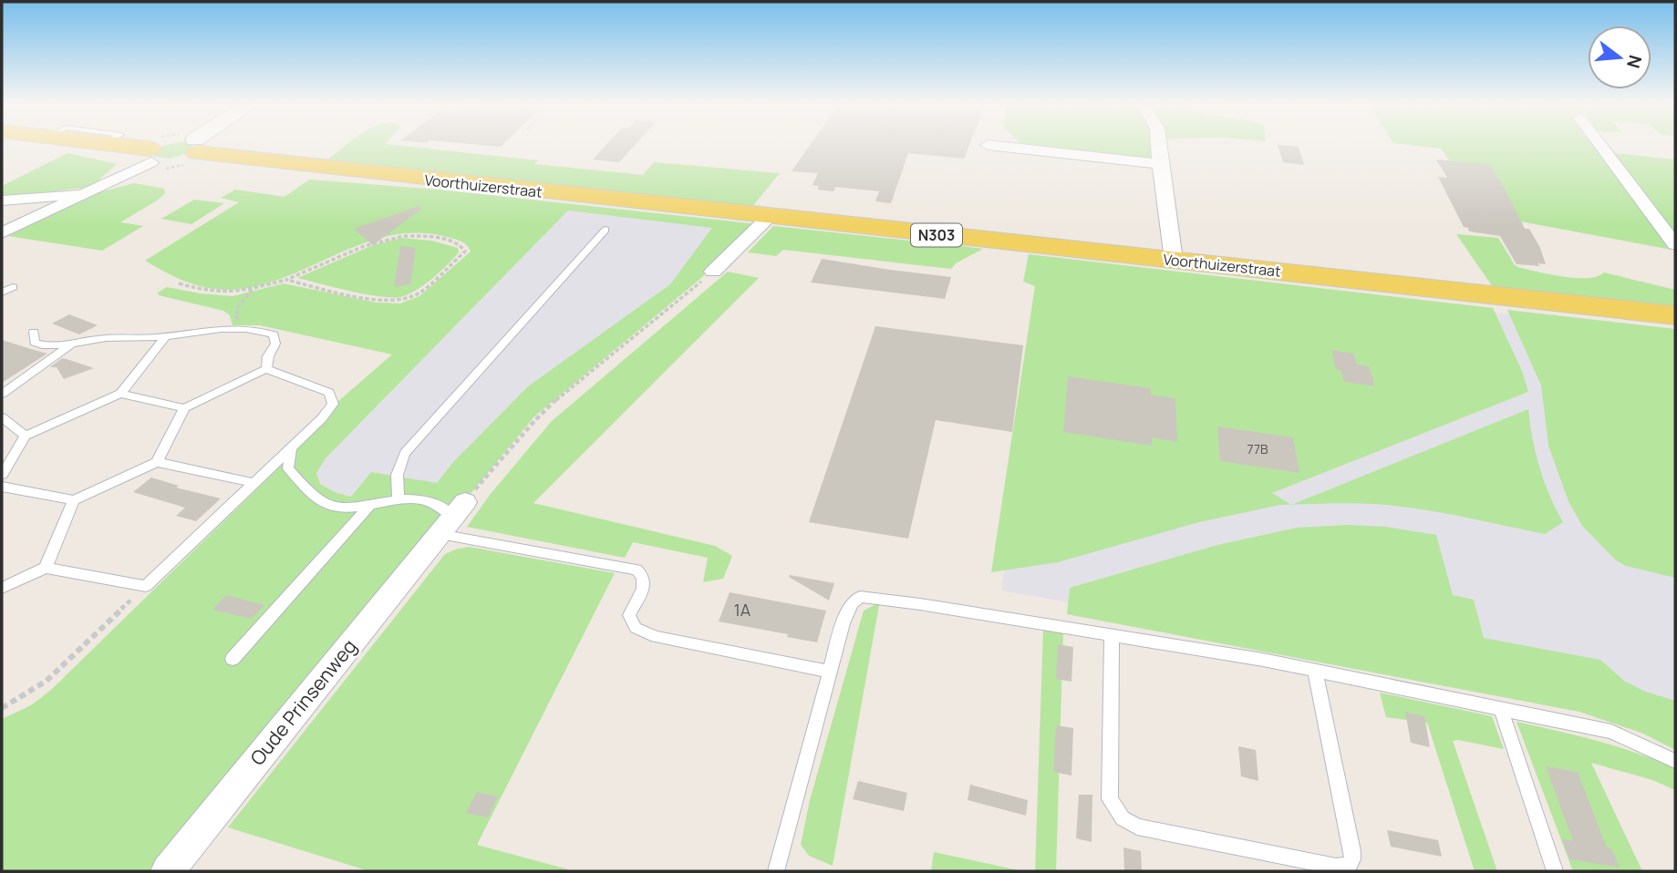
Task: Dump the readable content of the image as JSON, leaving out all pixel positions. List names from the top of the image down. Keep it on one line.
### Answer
{"streets":{"main road":["Voorthuizerstraat","N303"],"street":["Oude Prinsenweg"]},"house_numbers":["77B","1A"],"north":"right"}
